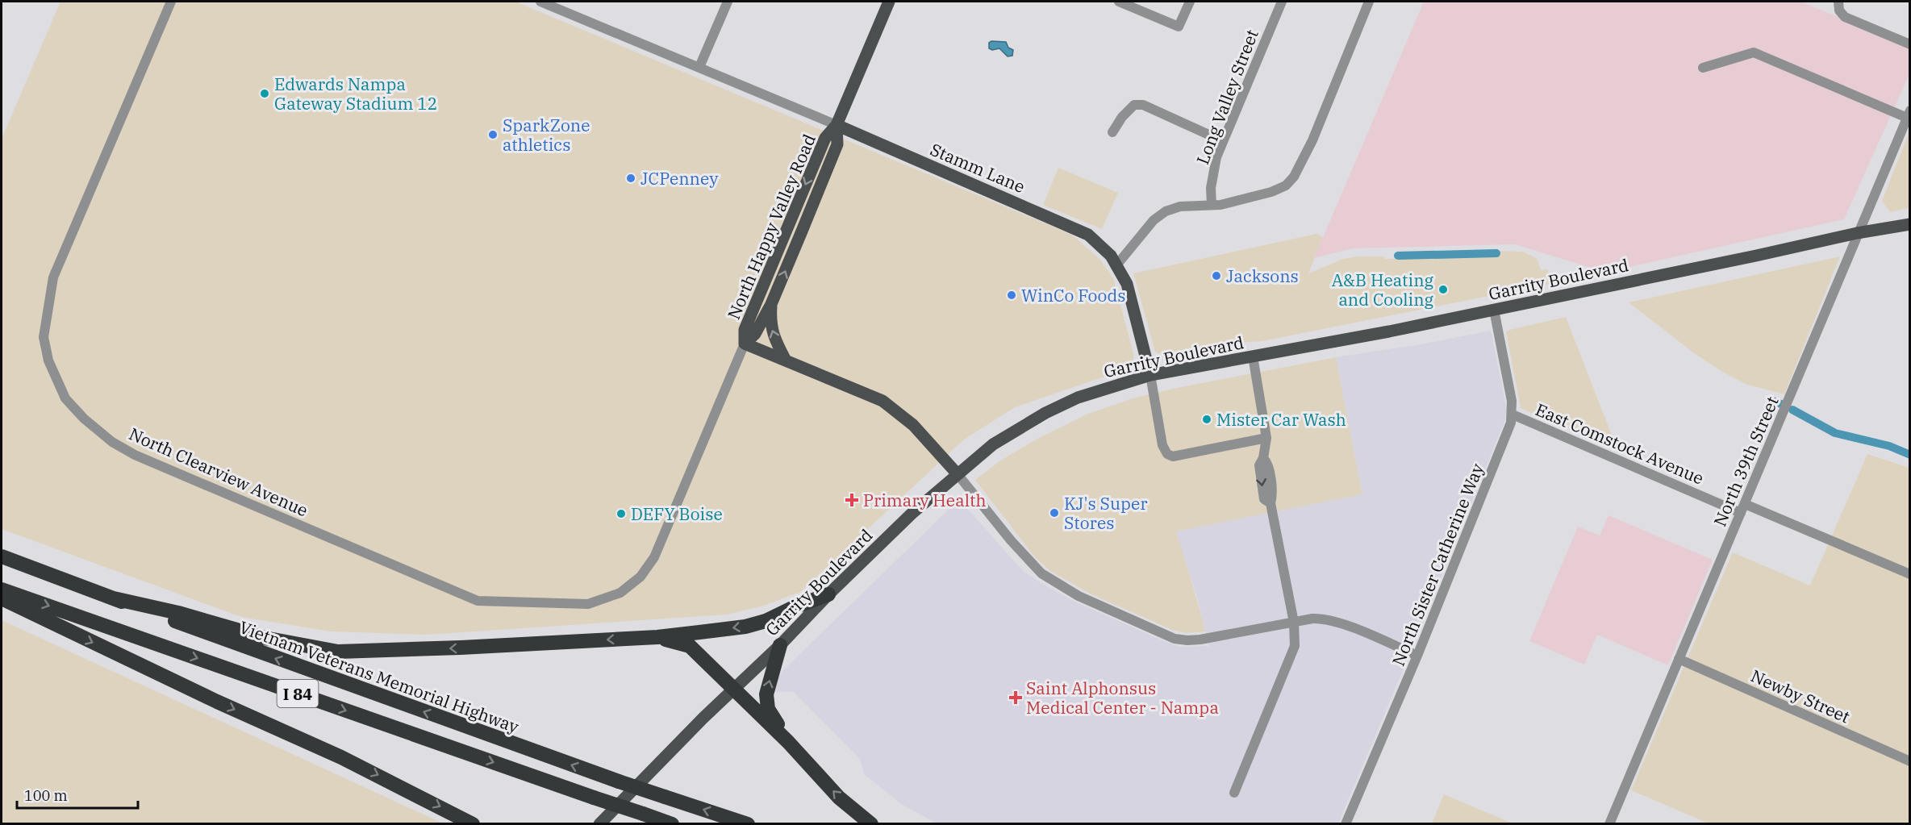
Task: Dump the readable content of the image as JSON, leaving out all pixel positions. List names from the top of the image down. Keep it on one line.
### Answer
{"streets":{"highway":["Vietnam Veterans Memorial Highway","I 84"],"main road":["Stamm Lane","North Happy Valley Road","Garrity Boulevard"],"street":["Long Valley Street","East Comstock Avenue","North 39th Street","North Clearview Avenue","North Sister Catherine Way","Newby Street"]},"crossings":[["Stamm Lane","North Happy Valley Road"],["Stamm Lane","Garrity Boulevard"],["North Happy Valley Road","North Clearview Avenue"],["Garrity Boulevard","North 39th Street"],["Garrity Boulevard","North Sister Catherine Way"],["East Comstock Avenue","North 39th Street"],["East Comstock Avenue","North Sister Catherine Way"],["North 39th Street","Newby Street"]],"places":{"other":["Edwards Nampa Gateway Stadium 12","SparkZone athletics","JCPenney","Jacksons","A&B Heating and Cooling","WinCo Foods","Mister Car Wash","KJ's Super Stores","DEFY Boise"],"health":["Primary Health","Saint Alphonsus Medical Center - Nampa"]},"scale_bar":"100 m"}
